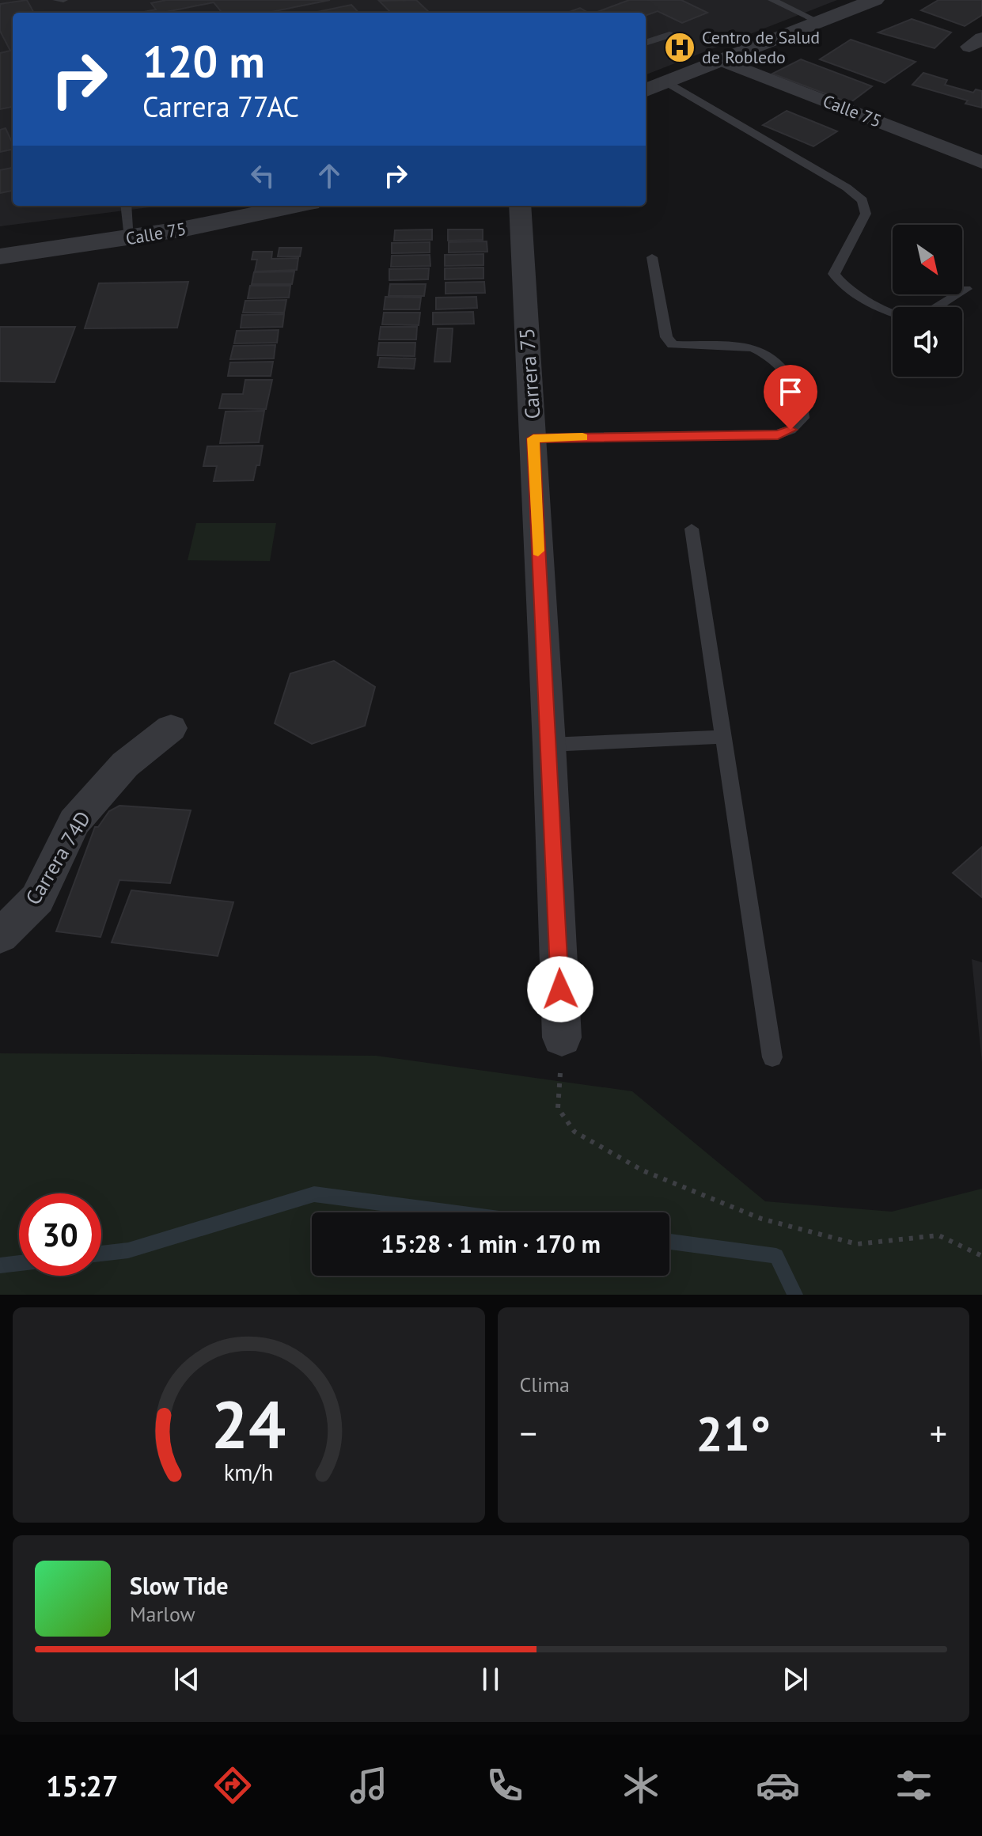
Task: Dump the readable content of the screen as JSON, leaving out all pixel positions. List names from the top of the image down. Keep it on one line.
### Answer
{"streets":{"street":["Calle 75","Carrera 75","Carrera 74D"]},"places":{"hospital":["Centro de Salud de Robledo"]},"north":"bottom right","page":{"turn":["120 m","Carrera 77AC"],"limit":"30","trip":"15:28 · 1 min · 170 m","tile":"Clima","heat":["−","21°","+"],"song":["Slow Tide","Marlow"],"tabs":"15:27","gauge":["24","km/h"]}}
